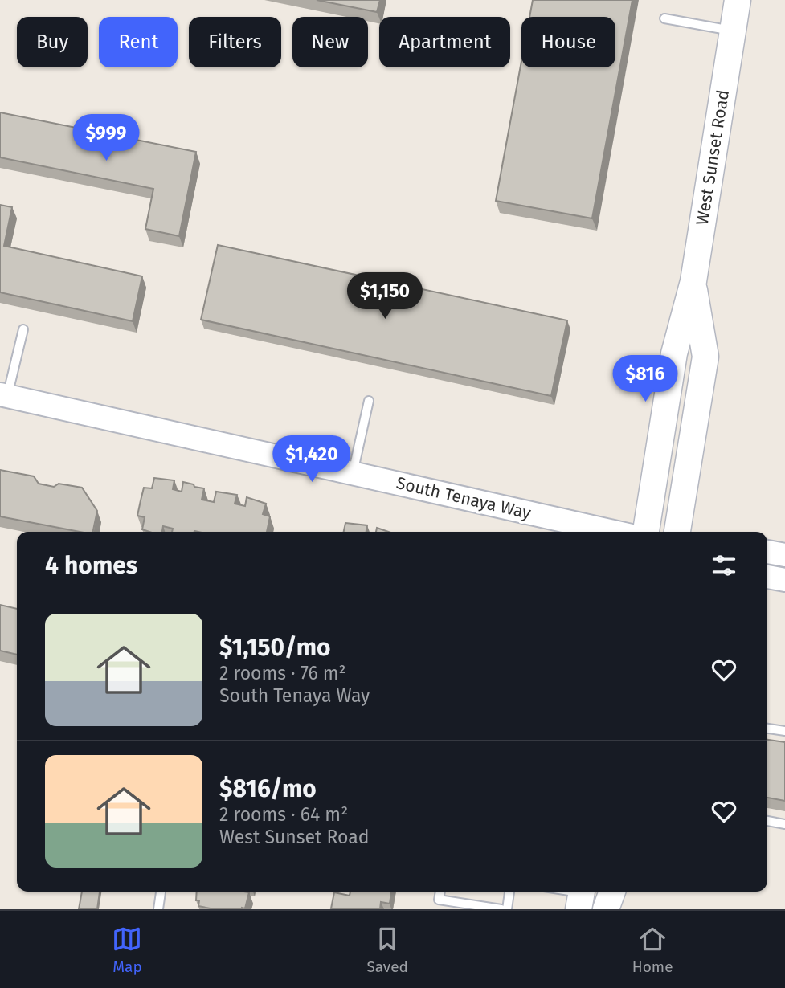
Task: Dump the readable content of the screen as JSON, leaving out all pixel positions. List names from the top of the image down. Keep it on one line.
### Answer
{"streets":{"main road":["West Sunset Road"],"street":["South Tenaya Way"]},"page":{"chip":["Buy","Rent","Filters","New","Apartment","House"],"price":["$999","$1,150","$816","$1,420"],"heading":"4 homes","list":[{"name":"$1,150/mo","note":"2 rooms · 76 m² · South Tenaya Way"},{"name":"$816/mo","note":"2 rooms · 64 m² · West Sunset Road"}],"tabs":["Map","Saved","Home"]}}
